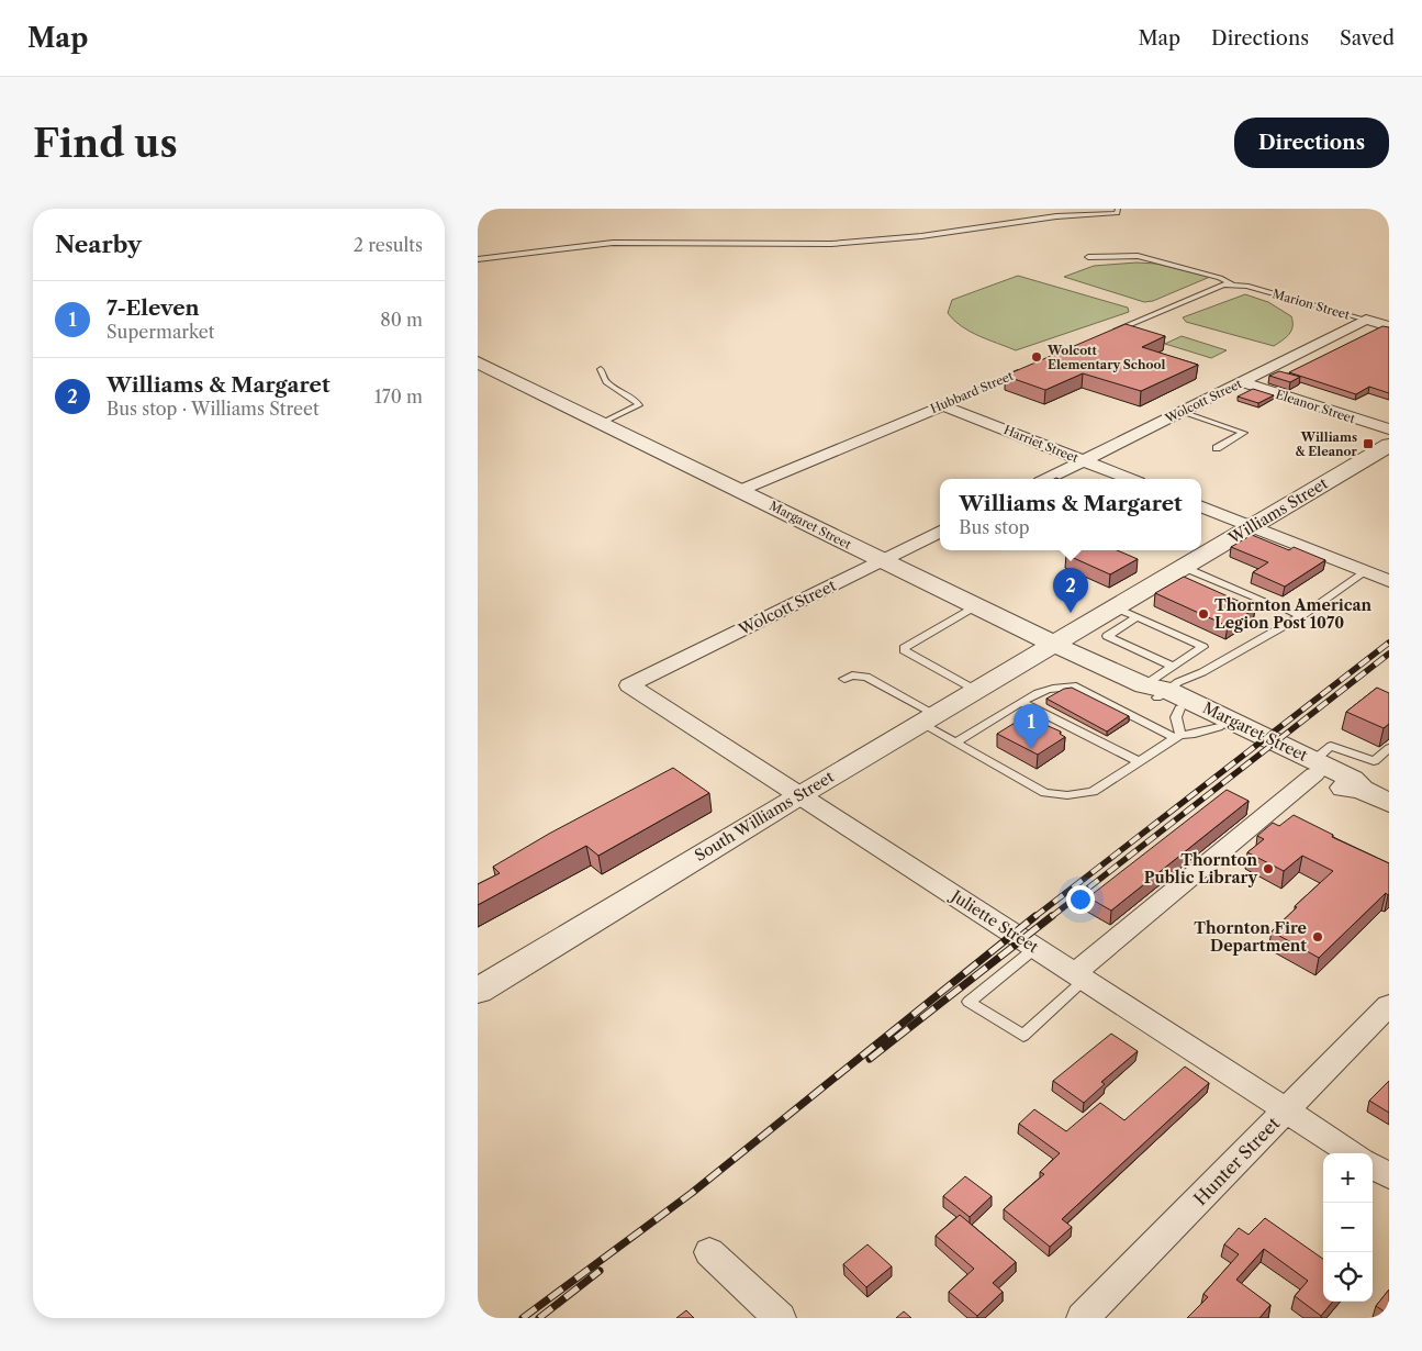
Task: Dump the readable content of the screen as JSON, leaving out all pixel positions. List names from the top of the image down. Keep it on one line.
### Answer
{"streets":{"street":["Marion Street","Hubbard Street","Wolcott Street","Eleanor Street","Harriet Street","Williams Street","Margaret Street","South Williams Street","Juliette Street","Hunter Street"]},"crossings":[["Marion Street","Wolcott Street"],["Hubbard Street","Harriet Street"],["Hubbard Street","Margaret Street"],["Wolcott Street","Eleanor Street"],["Wolcott Street","Harriet Street"],["Wolcott Street","Margaret Street"],["Wolcott Street","Juliette Street"],["Williams Street","Margaret Street"],["Williams Street","South Williams Street"],["Margaret Street","South Williams Street"],["South Williams Street","Juliette Street"],["Juliette Street","Hunter Street"]],"places":{"other":["Wolcott Elementary School","Thornton American Legion Post 1070","Thornton Public Library","Thornton Fire Department"],"transit":["Williams & Eleanor"]},"page":{"header":"Map","nav":["Map","Directions","Saved"],"buttons":"Directions","title":"Find us","heading":["Nearby","2 results"],"list":[{"mark":"1","name":"7-Eleven","note":"Supermarket","value":"80 m"},{"mark":"2","name":"Williams & Margaret","note":"Bus stop · Williams Street","value":"170 m"}],"popup":["Williams & Margaret","Bus stop"],"pins":["2","1"],"map_buttons":["+","−"]}}
